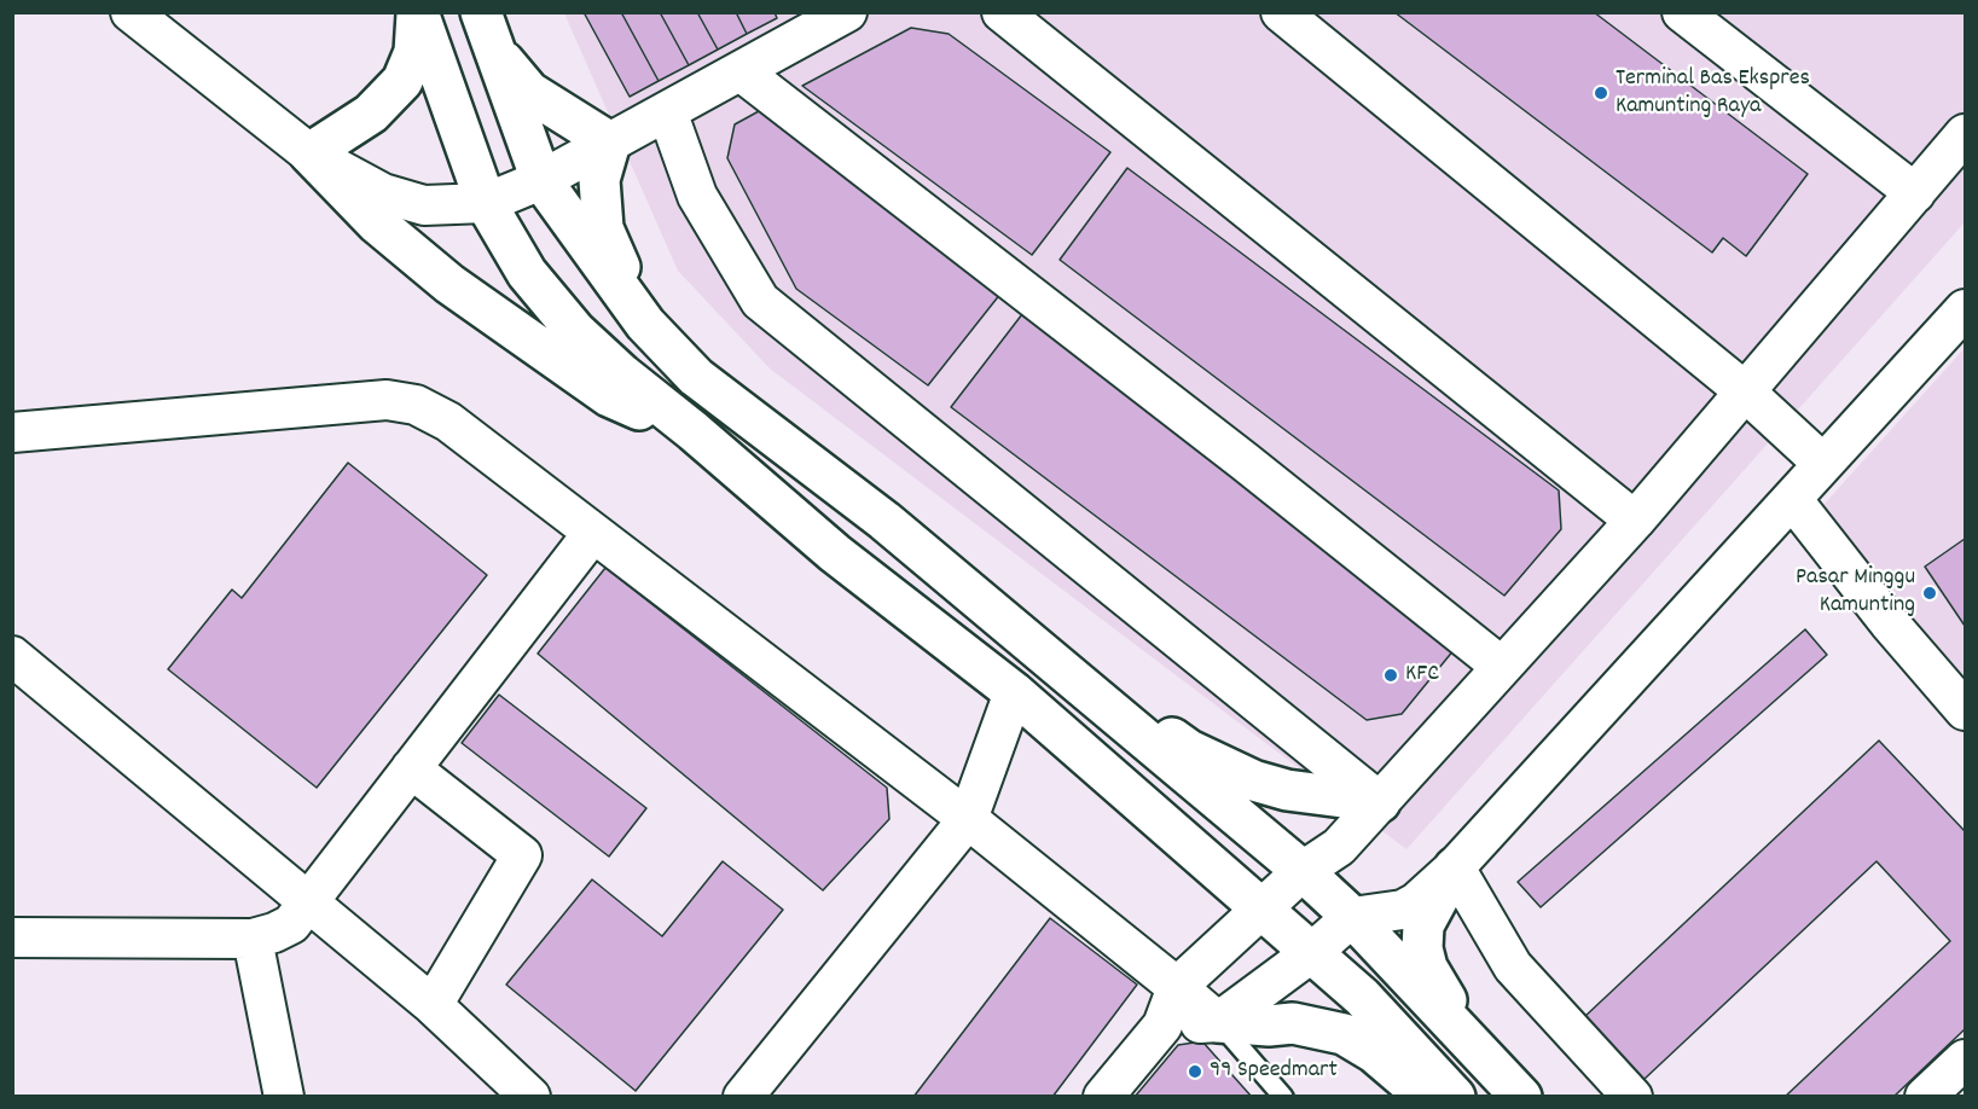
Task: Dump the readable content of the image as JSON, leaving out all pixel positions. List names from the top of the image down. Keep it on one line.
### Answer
{"places":["Terminal Bas Ekspres Kamunting Raya","Pasar Minggu Kamunting","KFC","99 Speedmart"]}
